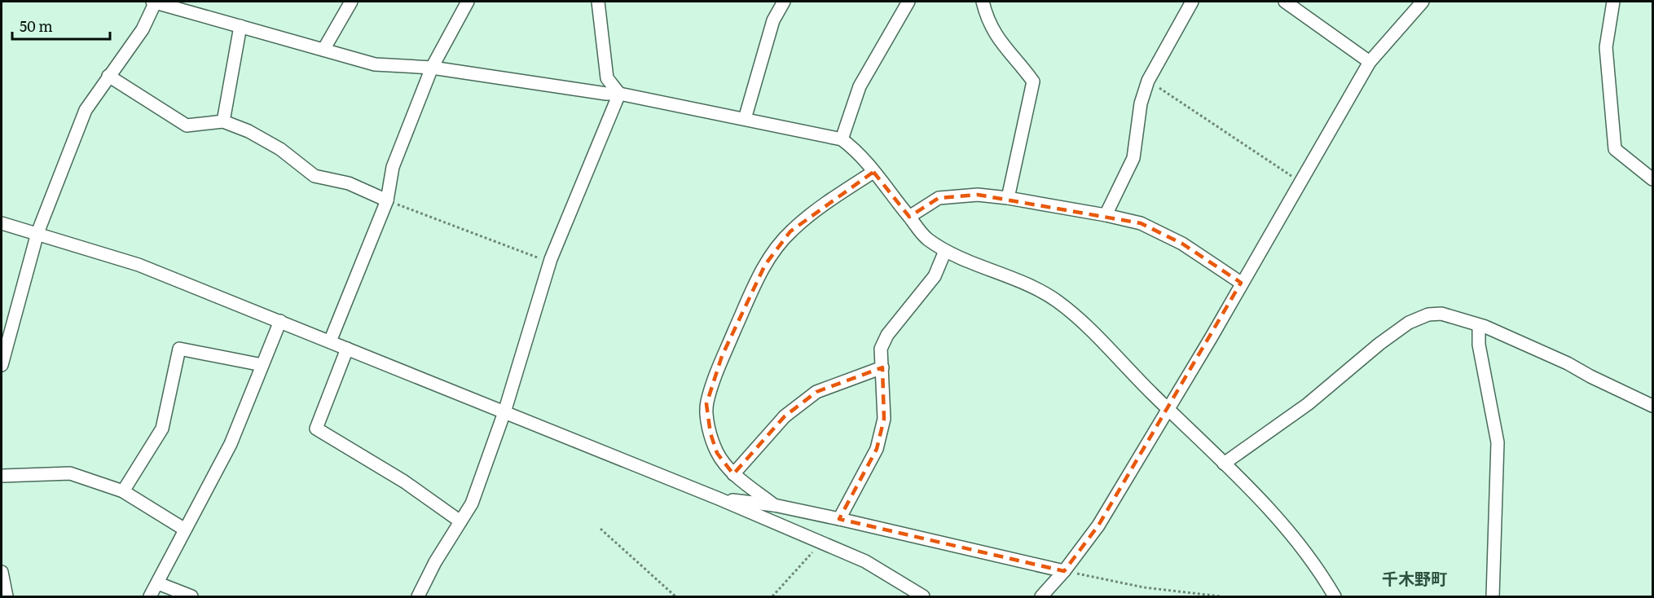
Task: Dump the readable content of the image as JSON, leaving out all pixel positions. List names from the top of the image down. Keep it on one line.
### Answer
{"districts":["千木野町"],"scale_bar":"50 m"}
